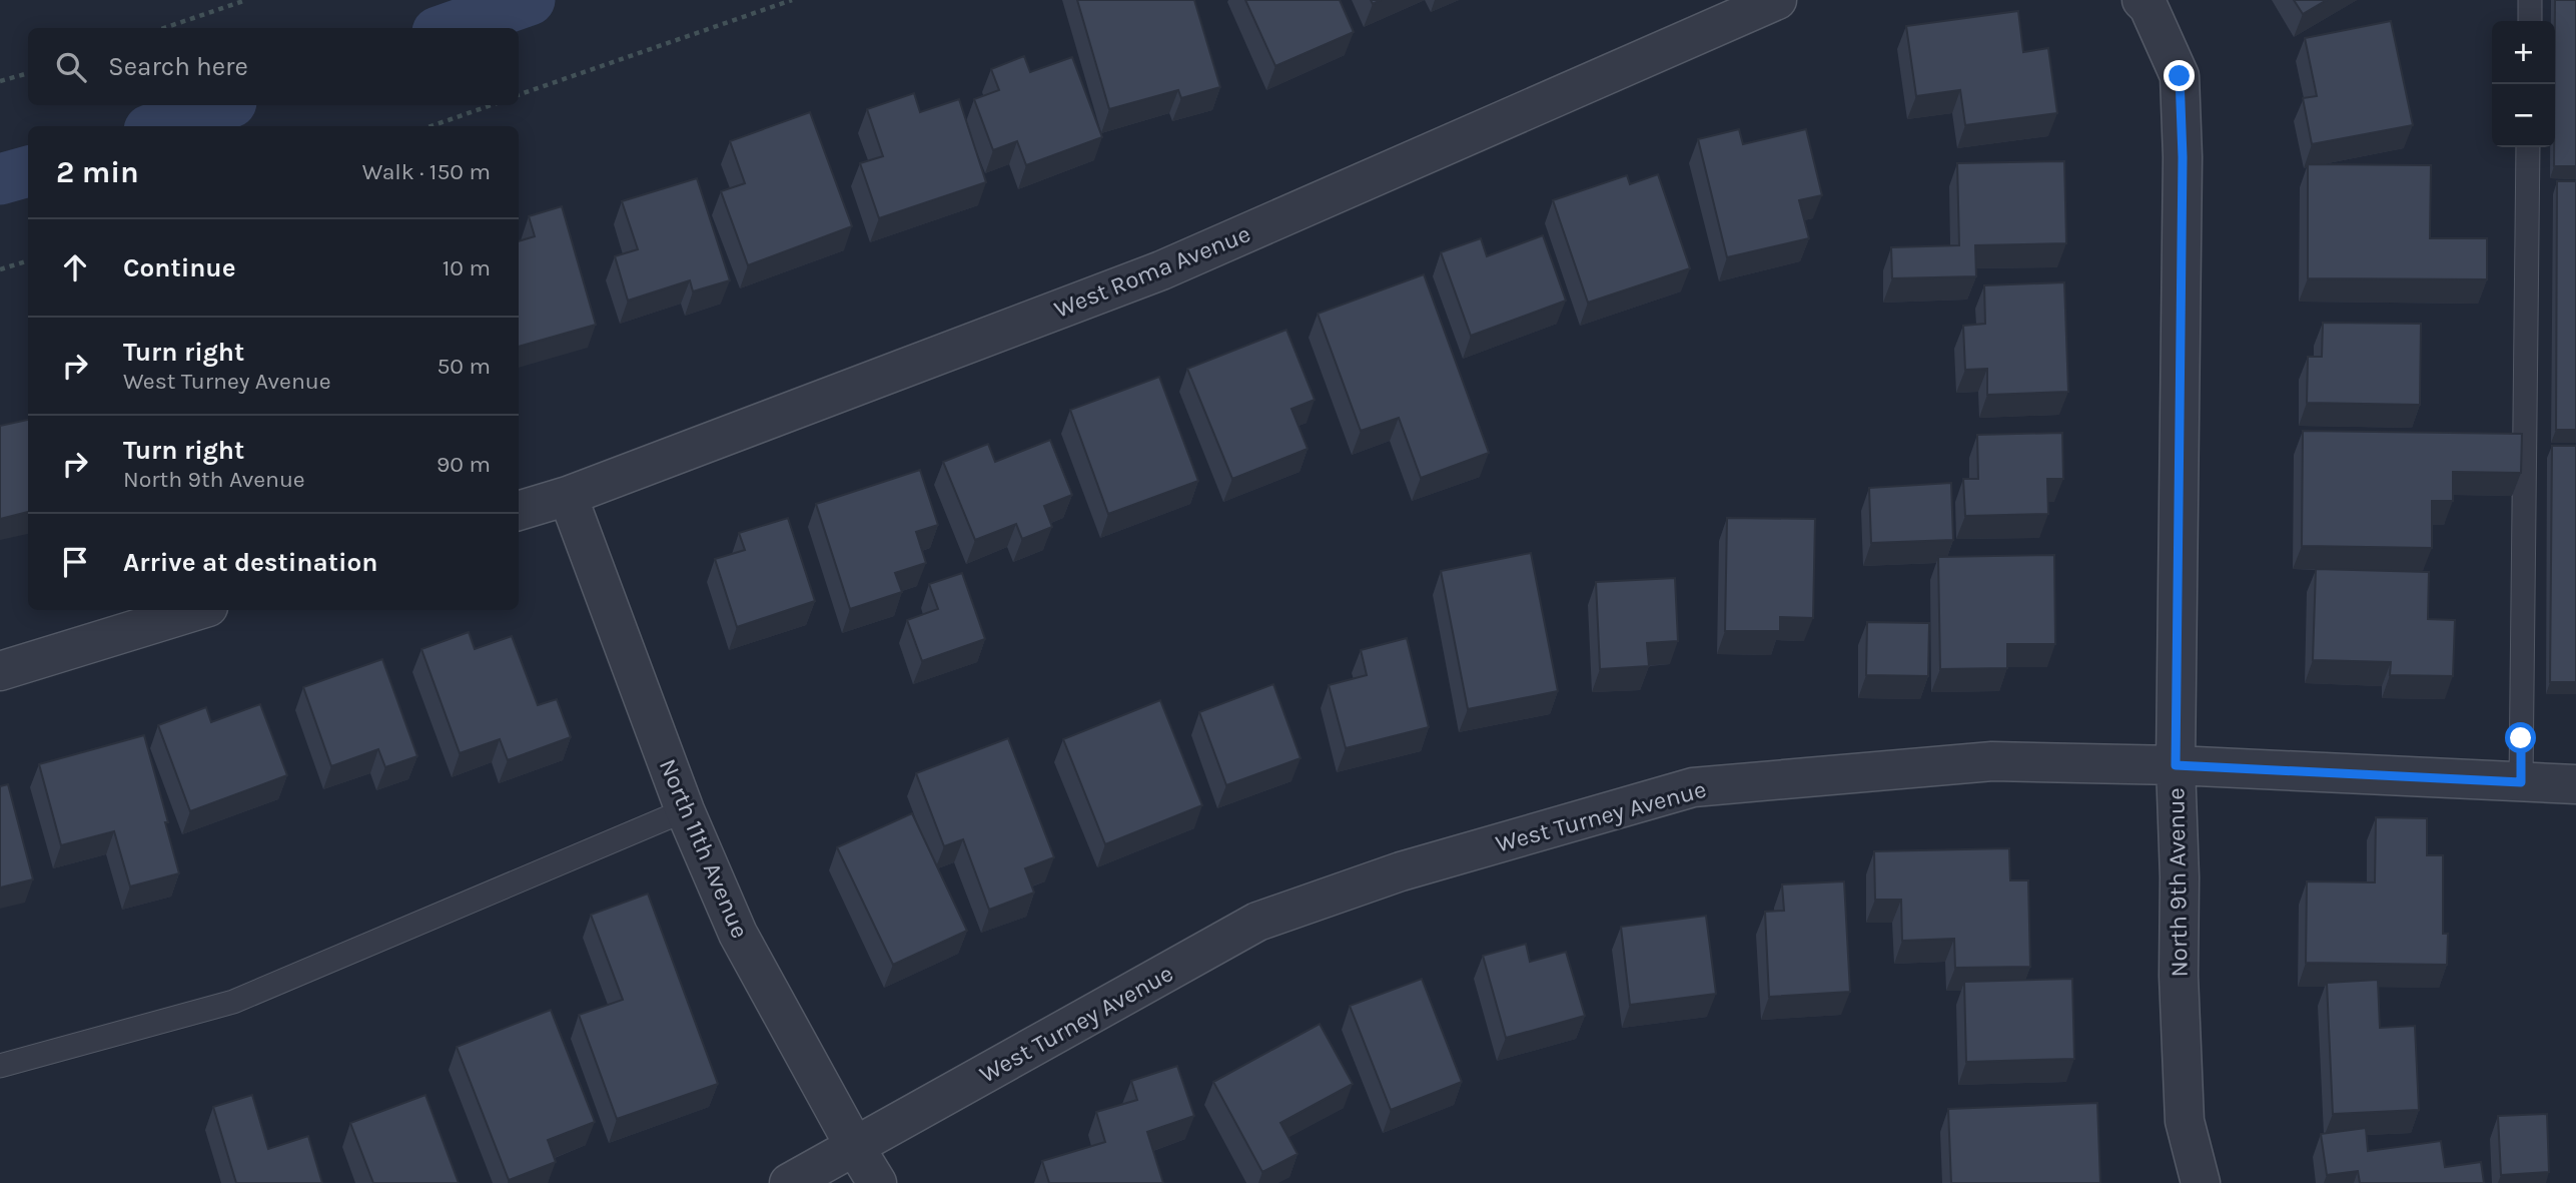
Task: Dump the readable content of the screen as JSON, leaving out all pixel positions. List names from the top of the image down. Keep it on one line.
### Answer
{"streets":{"street":["West Roma Avenue","West Turney Avenue","North 11th Avenue","North 9th Avenue"]},"crossings":[["West Roma Avenue","North 11th Avenue"],["West Turney Avenue","North 11th Avenue"],["West Turney Avenue","North 9th Avenue"]],"page":{"map_buttons":["+","−"],"search":"Search here","heading":["2 min","Walk · 150 m"],"list":[["Continue","10 m"],["Turn right","West Turney Avenue","50 m"],["Turn right","North 9th Avenue","90 m"],"Arrive at destination"]}}
